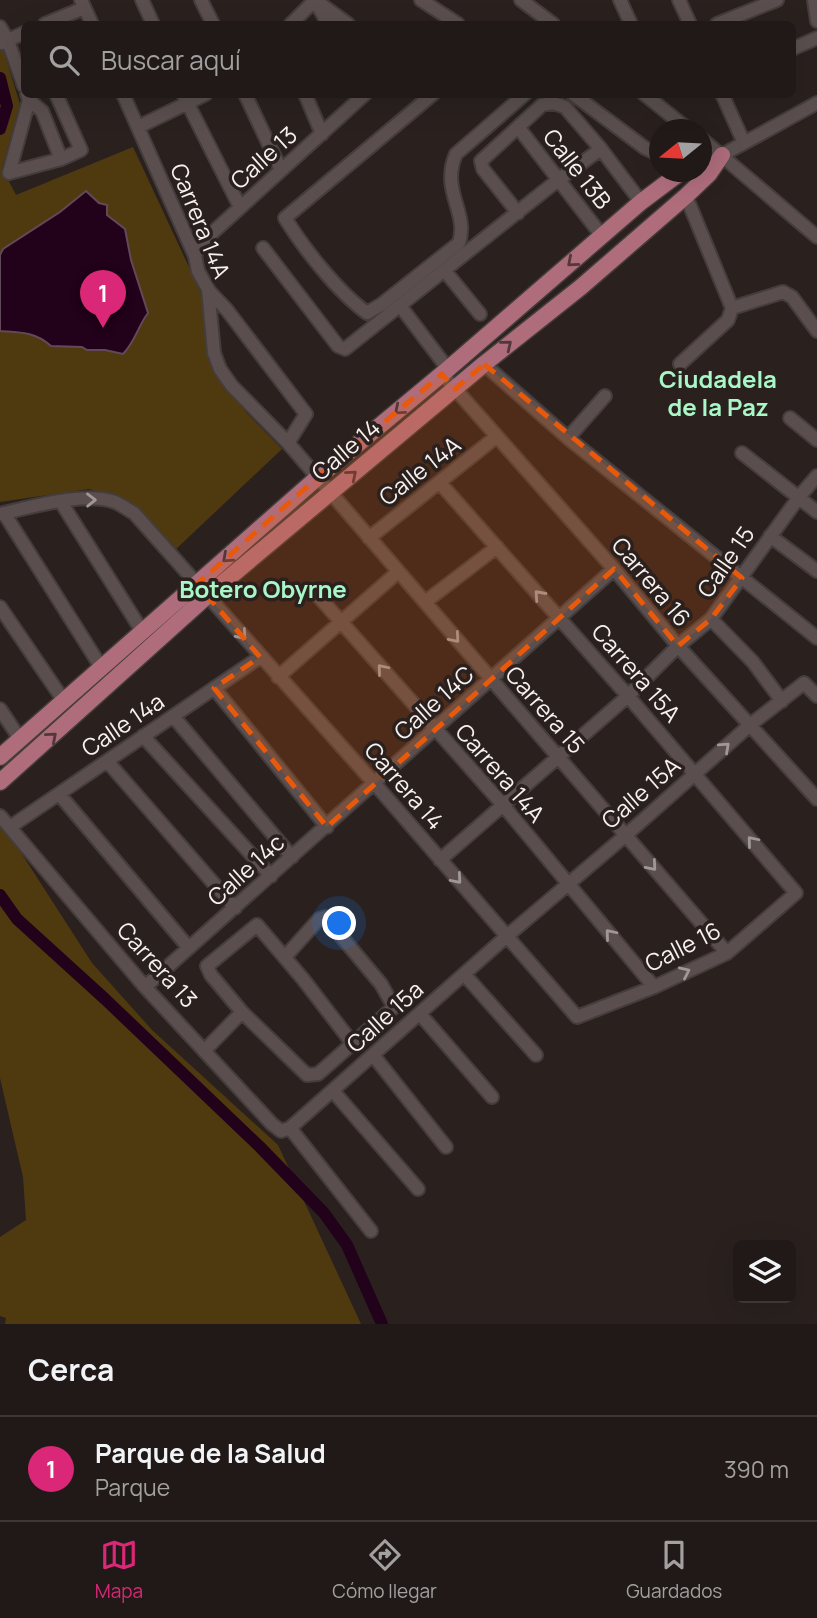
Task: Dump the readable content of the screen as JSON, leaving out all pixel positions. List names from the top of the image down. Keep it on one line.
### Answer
{"streets":{"main road":["Calle 14"],"street":["Calle 13","Calle 13B","Carrera 14A","Calle 14A","Calle 15","Carrera 16","Carrera 15A","Calle 14C","Carrera 15","Calle 14a","Carrera 14","Calle 15A","Calle 14c","Calle 16","Carrera 13","Calle 15a"]},"crossings":[["Calle 13","Carrera 14A"],["Calle 13B","Calle 14"],["Carrera 14A","Calle 14"],["Carrera 14A","Calle 15"],["Carrera 14A","Calle 14C"],["Carrera 14A","Carrera 15"],["Carrera 14A","Calle 15A"],["Carrera 14A","Calle 16"],["Calle 14","Carrera 16"],["Calle 14","Carrera 15"],["Calle 14","Carrera 14"],["Calle 14A","Carrera 16"],["Calle 14A","Carrera 15A"],["Calle 14A","Carrera 15"],["Calle 15","Carrera 16"],["Calle 15","Carrera 15A"],["Calle 15","Carrera 15"],["Calle 15","Carrera 14"],["Carrera 16","Calle 14C"],["Carrera 16","Calle 15A"],["Carrera 15A","Calle 14C"],["Carrera 15A","Calle 15A"],["Carrera 15A","Calle 16"],["Calle 14C","Carrera 15"],["Calle 14C","Carrera 14"],["Calle 14C","Calle 14c"],["Carrera 15","Calle 15A"],["Carrera 15","Calle 16"],["Calle 14a","Carrera 14"],["Calle 14a","Carrera 13"],["Carrera 14","Calle 15A"],["Carrera 14","Calle 14c"],["Carrera 14","Calle 16"],["Carrera 14","Calle 15a"],["Calle 15A","Calle 15a"],["Calle 14c","Carrera 13"],["Carrera 13","Calle 15a"]],"one_way":["Carrera 15A","Carrera 15"],"districts":["Ciudadela de la Paz","Botero Obyrne"],"north":"left","page":{"search":"Buscar aquí","pins":"1","heading":"Cerca","list":[{"mark":"1","name":"Parque de la Salud","note":"Parque","value":"390 m"}],"nav":["Mapa","Cómo llegar","Guardados"]}}
